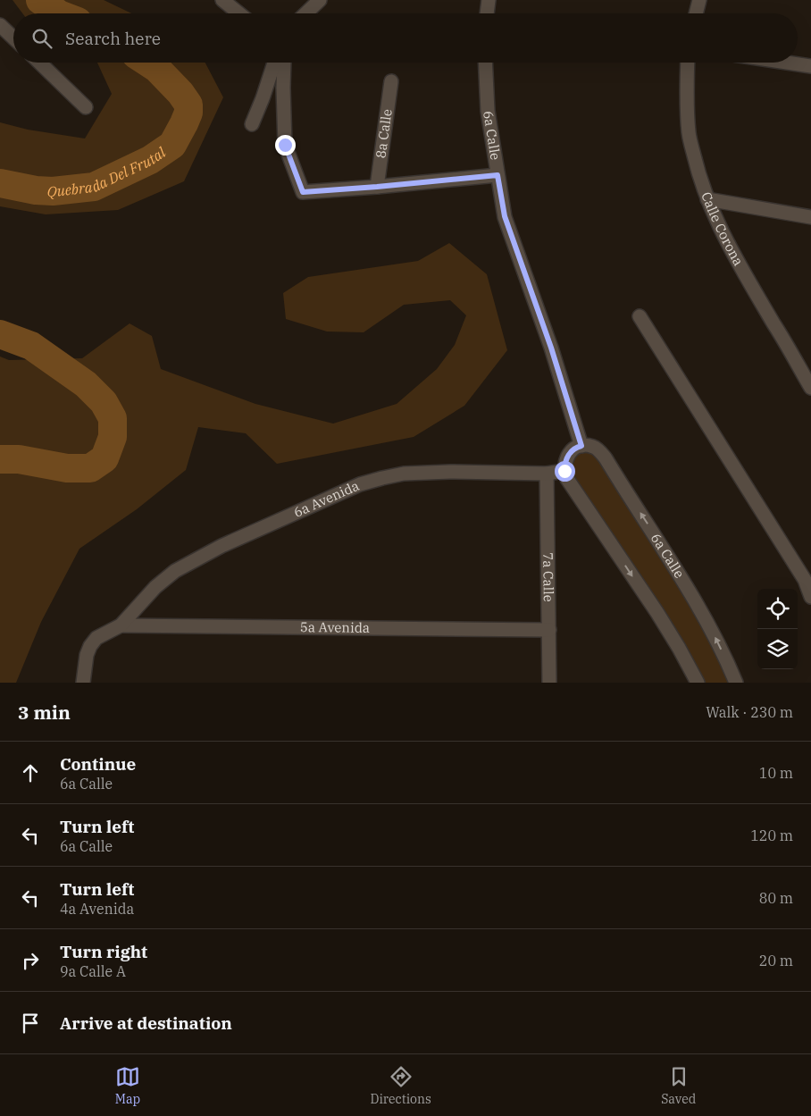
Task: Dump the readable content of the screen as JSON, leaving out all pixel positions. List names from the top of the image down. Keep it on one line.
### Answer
{"streets":{"street":["8a Calle","6a Calle","Calle Corona","6a Avenida","7a Calle","5a Avenida"]},"crossings":[["6a Avenida","7a Calle"],["6a Avenida","5a Avenida"],["7a Calle","5a Avenida"]],"water":["Quebrada Del Frutal"],"page":{"search":"Search here","heading":["3 min","Walk · 230 m"],"list":[["Continue","6a Calle","10 m"],["Turn left","6a Calle","120 m"],["Turn left","4a Avenida","80 m"],["Turn right","9a Calle A","20 m"],"Arrive at destination"],"nav":["Map","Directions","Saved"]}}
